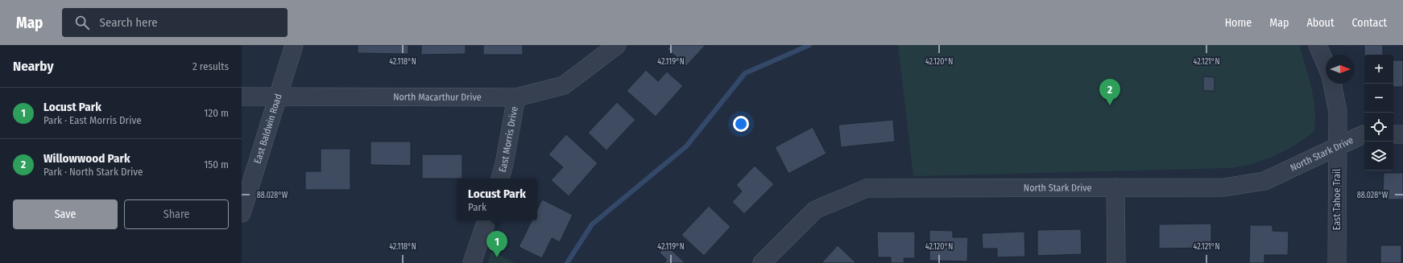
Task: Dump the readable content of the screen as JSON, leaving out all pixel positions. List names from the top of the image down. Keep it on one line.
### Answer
{"streets":{"street":["North Macarthur Drive","East Baldwin Road","East Morris Drive","North Stark Drive","East Tahoe Trail"]},"crossings":[["North Macarthur Drive","East Baldwin Road"],["North Macarthur Drive","East Morris Drive"],["North Stark Drive","East Tahoe Trail"]],"north":"right","page":{"header":"Map","search":"Search here","nav":["Home","Map","About","Contact"],"heading":["Nearby","2 results"],"map_buttons":["+","−"],"pins":["2","1"],"list":[{"mark":"1","name":"Locust Park","note":"Park · East Morris Drive","value":"120 m"},{"mark":"2","name":"Willowwood Park","note":"Park · North Stark Drive","value":"150 m"}],"popup":["Locust Park","Park"],"buttons":["Save","Share"]},"coordinates":["42.118°N","42.119°N","42.120°N","42.121°N","88.028°W"]}
